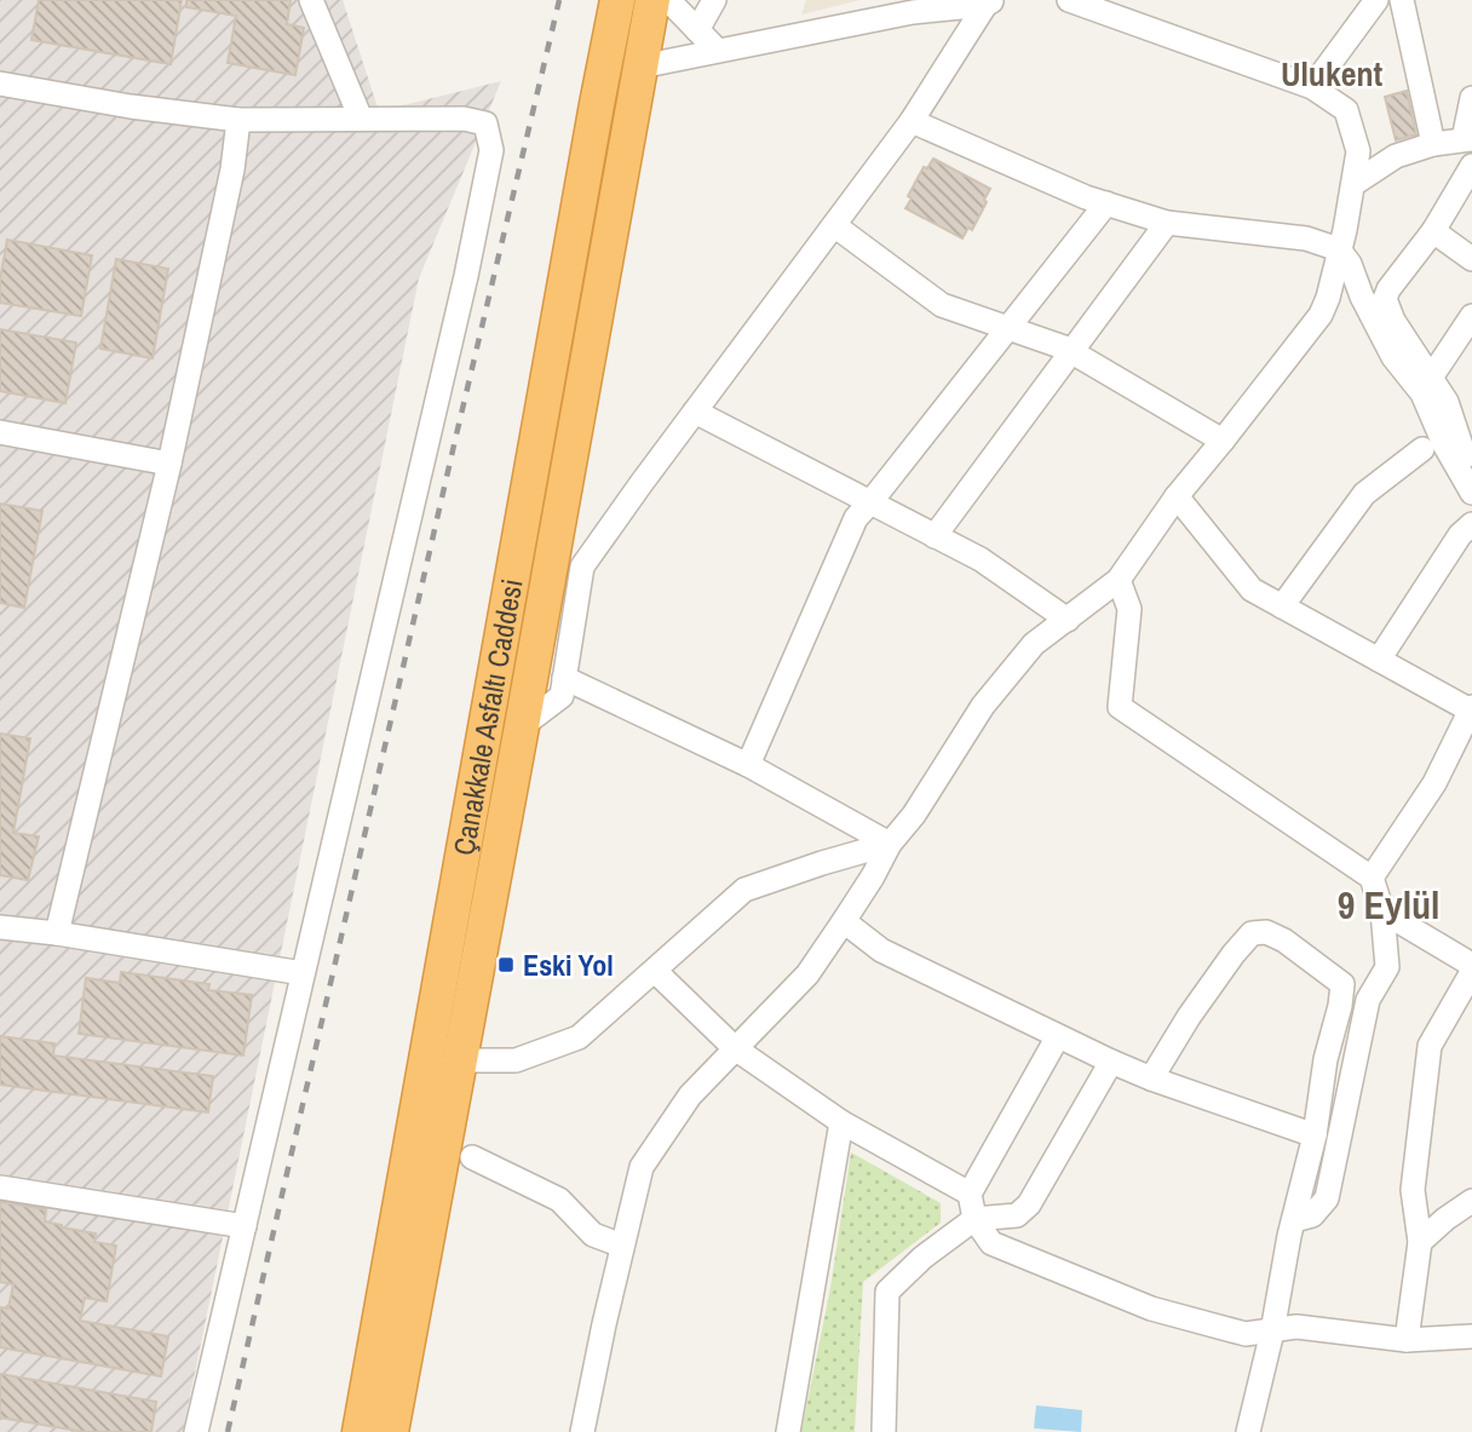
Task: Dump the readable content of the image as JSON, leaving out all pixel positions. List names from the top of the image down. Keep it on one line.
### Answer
{"streets":{"highway":["Çanakkale Asfaltı Caddesi"]},"districts":["Ulukent","9 Eylül"],"places":{"transit":["Eski Yol"]}}
